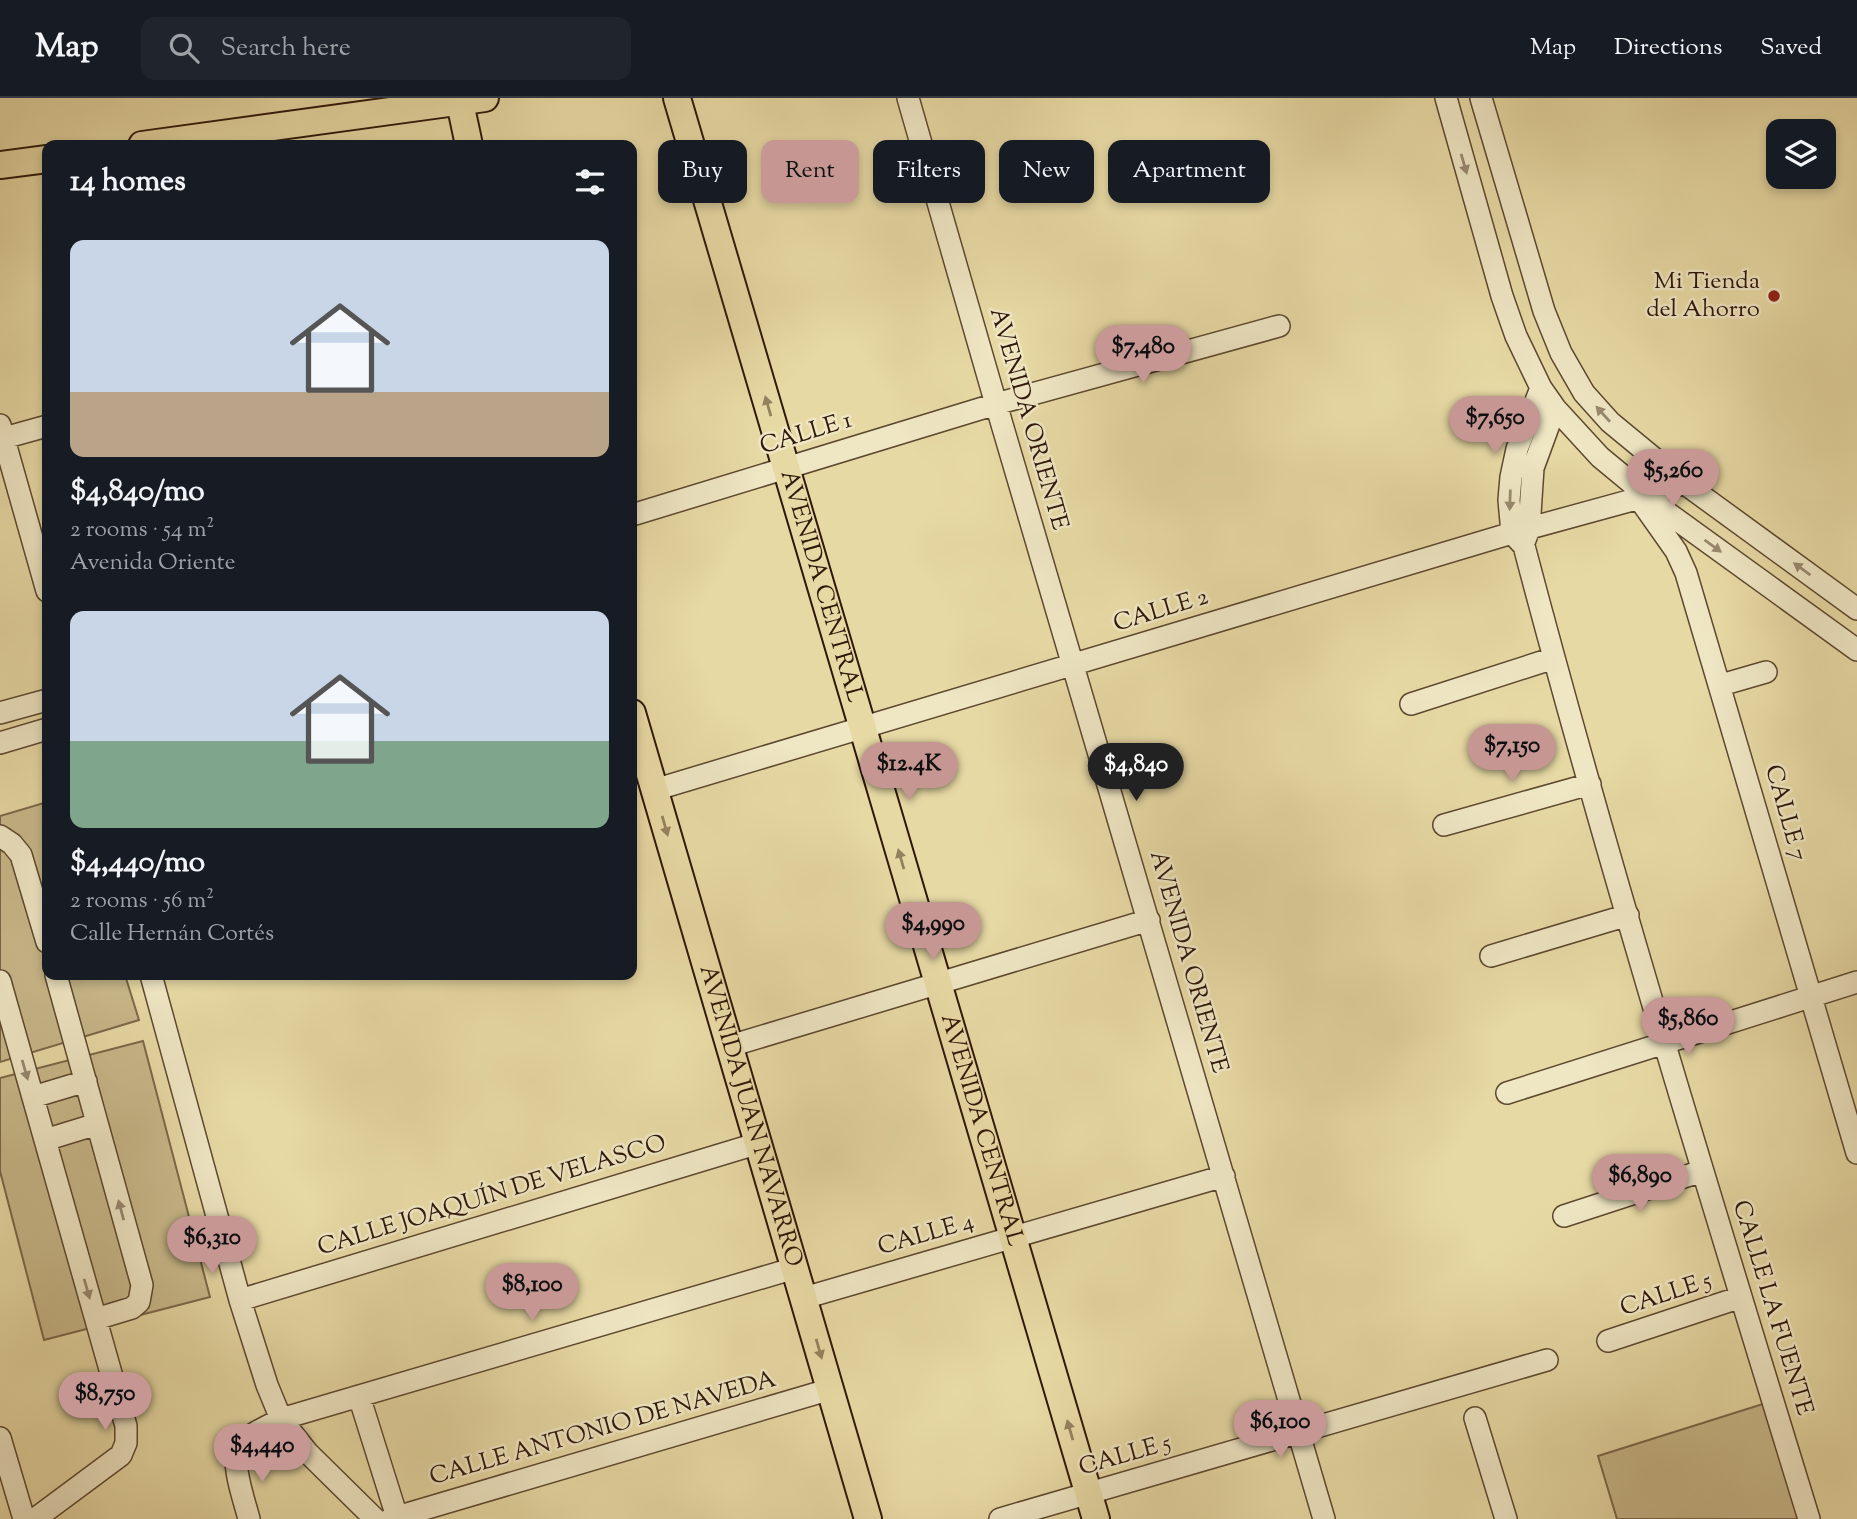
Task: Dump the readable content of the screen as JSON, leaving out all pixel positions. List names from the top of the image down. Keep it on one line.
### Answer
{"streets":{"main road":["AVENIDA CENTRAL","AVENIDA JUAN NAVARRO"],"street":["AVENIDA ORIENTE","CALLE 1","CALLE 2","CALLE 7","CALLE JOAQUÍN DE VELASCO","CALLE 4","CALLE 5","CALLE LA FUENTE","CALLE ANTONIO DE NAVEDA"]},"crossings":[["AVENIDA ORIENTE","CALLE 1"],["AVENIDA ORIENTE","CALLE 2"],["AVENIDA ORIENTE","CALLE 4"],["AVENIDA ORIENTE","CALLE 5"],["CALLE 1","AVENIDA CENTRAL"],["AVENIDA CENTRAL","CALLE 2"],["AVENIDA CENTRAL","CALLE 4"],["AVENIDA CENTRAL","CALLE 5"],["CALLE 2","CALLE 7"],["CALLE 2","AVENIDA JUAN NAVARRO"],["CALLE 2","CALLE LA FUENTE"],["AVENIDA JUAN NAVARRO","CALLE JOAQUÍN DE VELASCO"],["AVENIDA JUAN NAVARRO","CALLE 4"],["AVENIDA JUAN NAVARRO","CALLE ANTONIO DE NAVEDA"],["CALLE 5","CALLE LA FUENTE"]],"one_way":["AVENIDA CENTRAL","AVENIDA JUAN NAVARRO"],"places":["Mi Tienda del Ahorro"],"page":{"header":"Map","search":"Search here","nav":["Map","Directions","Saved"],"chip":["Buy","Rent","Filters","New","Apartment"],"heading":"14 homes","list":[{"name":"$4,840/mo","note":"2 rooms · 54 m² · Avenida Oriente"},{"name":"$4,440/mo","note":"2 rooms · 56 m² · Calle Hernán Cortés"}],"price":["$7,480","$7,650","$5,260","$7,150","$12.4K","$4,840","$4,990","$5,860","$6,890","$6,310","$8,100","$8,750","$6,100","$4,440"]}}
